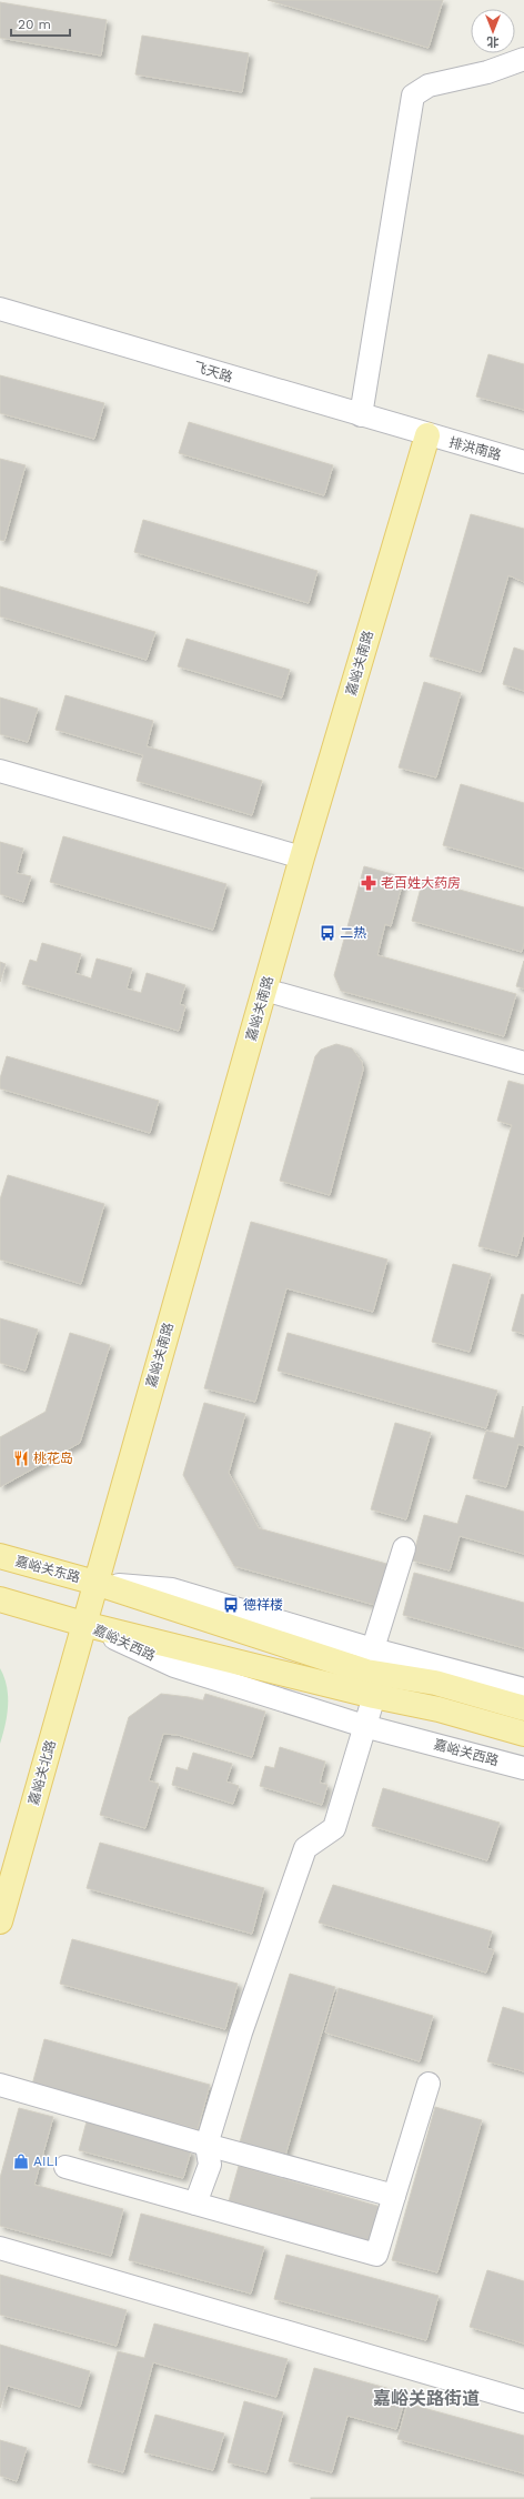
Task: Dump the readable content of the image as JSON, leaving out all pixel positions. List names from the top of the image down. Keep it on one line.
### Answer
{"streets":{"main road":["嘉峪关南路","嘉峪关东路","嘉峪关西路","嘉峪关北路"],"street":["飞天路","排洪南路"]},"crossings":[["飞天路","排洪南路"],["飞天路","嘉峪关南路"],["排洪南路","嘉峪关南路"],["嘉峪关南路","嘉峪关东路"],["嘉峪关南路","嘉峪关西路"],["嘉峪关南路","嘉峪关北路"],["嘉峪关西路","嘉峪关北路"]],"districts":["嘉峪关路街道"],"places":{"pharmacy":["老百姓大药房"],"bus stop":["二热","德祥楼"],"restaurant":["桃花岛"],"shop":["AILI"]},"scale_bar":"20 m","north":"bottom"}
